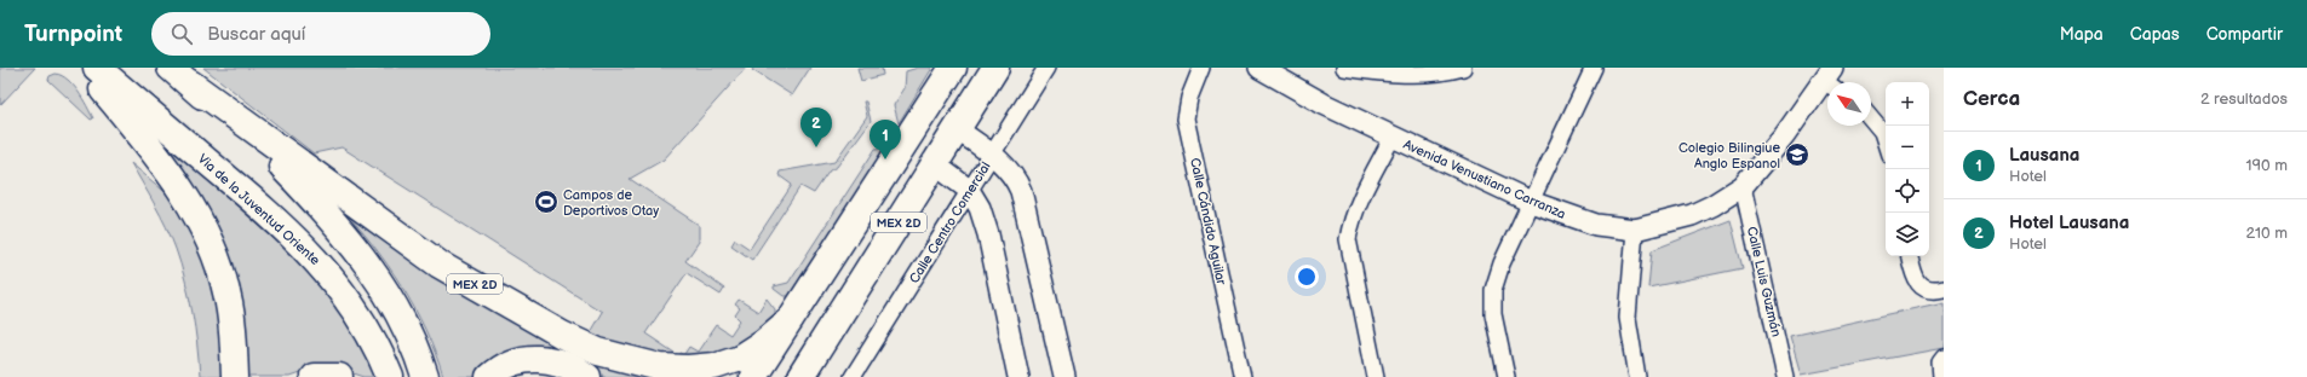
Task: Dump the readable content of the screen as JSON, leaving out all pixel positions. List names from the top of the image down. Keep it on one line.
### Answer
{"streets":{"highway":["Via de la Juventud Oriente","MEX 2D"],"street":["Avenida Venustiano Carranza","Calle Cándido Aguilar","Calle Centro Comercial","Calle Luis Guzmán"]},"crossings":[["Avenida Venustiano Carranza","Calle Luis Guzmán"]],"places":{"school or university":["Colegio Bilingiue Anglo Espanol"],"sports":["Campos de Deportivos Otay"]},"north":"top left","page":{"header":"Turnpoint","search":"Buscar aquí","nav":["Mapa","Capas","Compartir"],"heading":["Cerca","2 resultados"],"map_buttons":["+","−"],"pins":["2","1"],"list":[{"mark":"1","name":"Lausana","note":"Hotel","value":"190 m"},{"mark":"2","name":"Hotel Lausana","note":"Hotel","value":"210 m"}]}}
